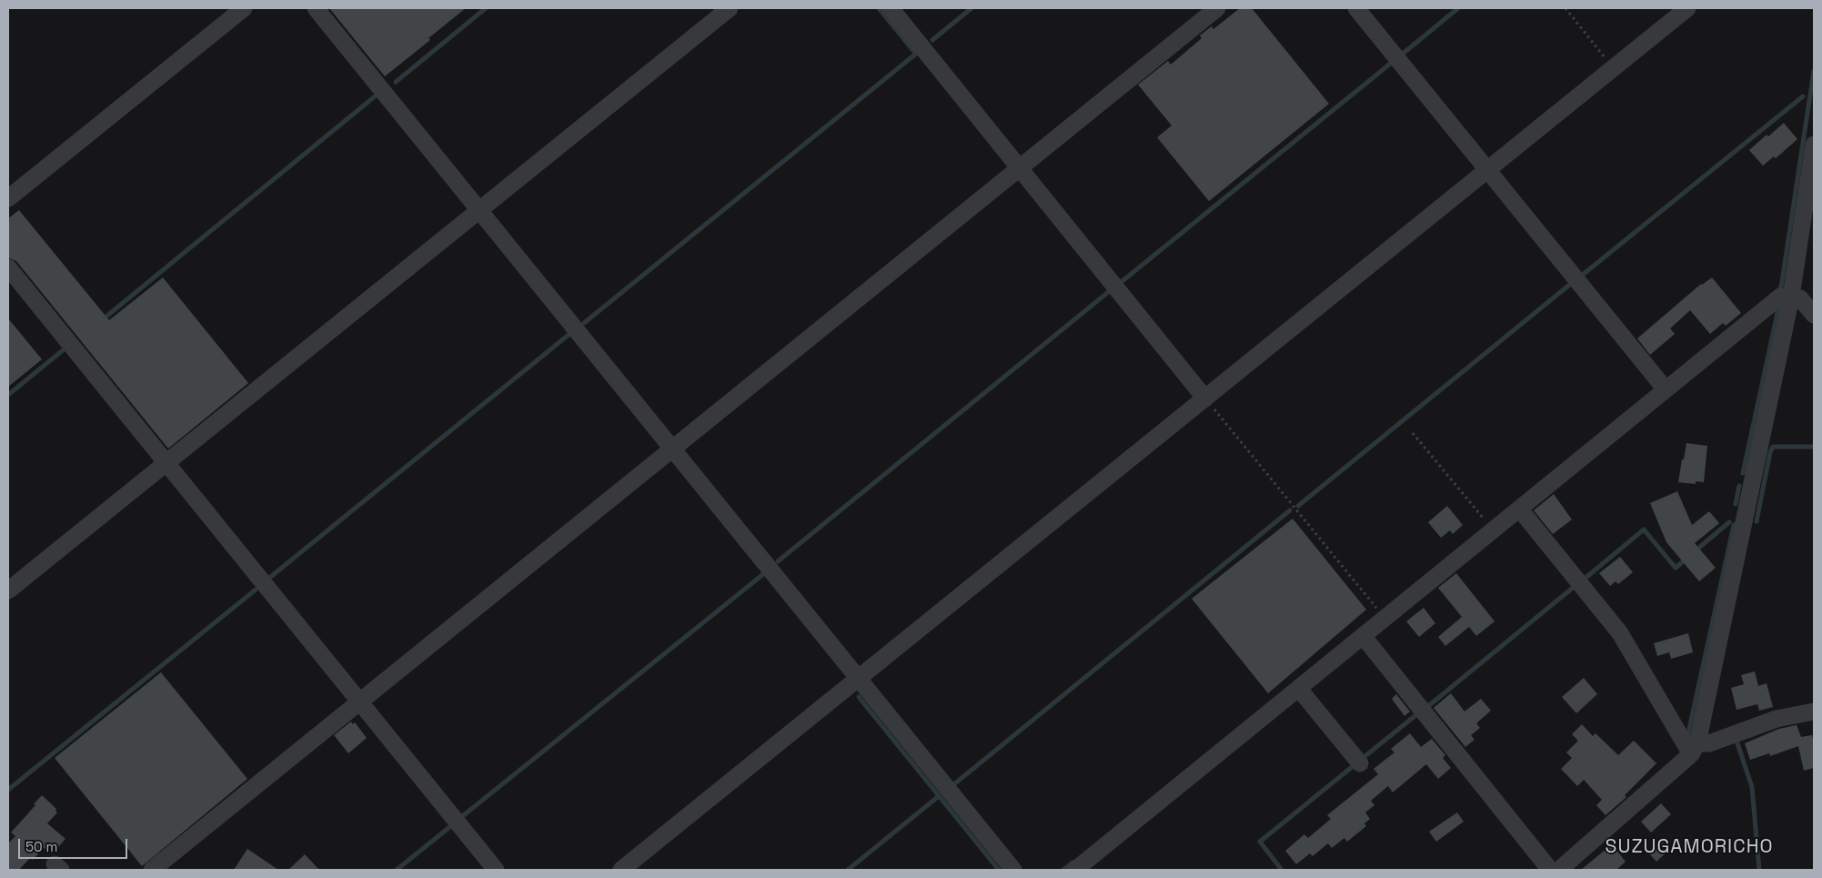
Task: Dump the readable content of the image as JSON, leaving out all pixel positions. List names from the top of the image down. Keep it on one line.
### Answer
{"districts":["SUZUGAMORICHO"],"scale_bar":"50 m"}
